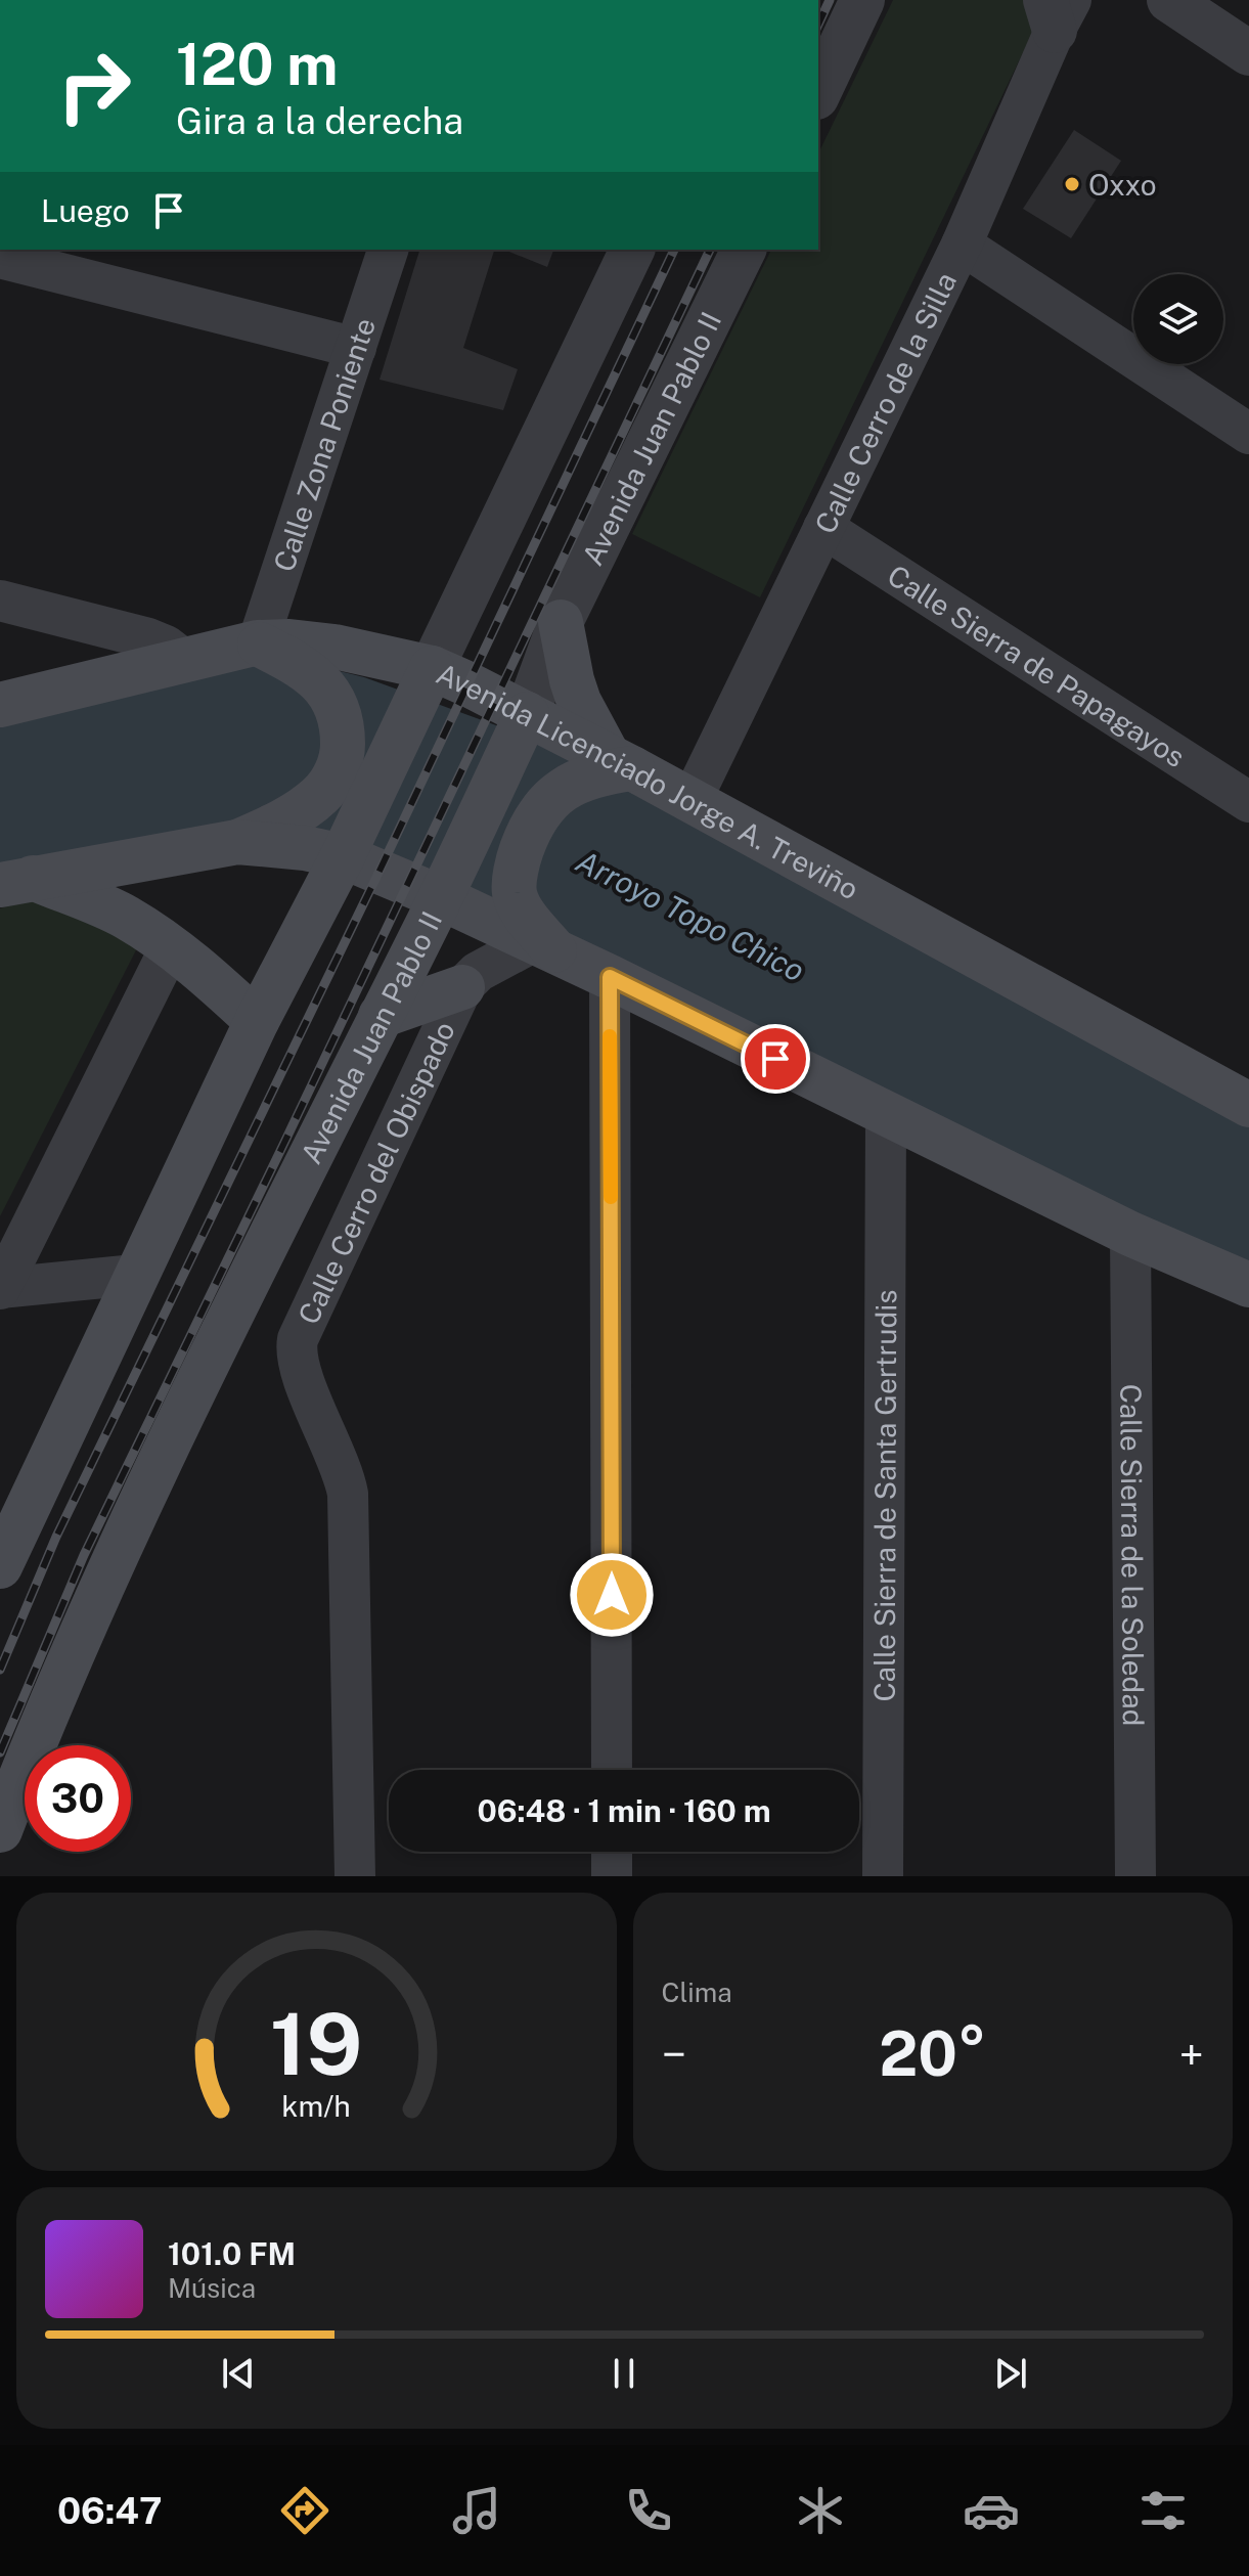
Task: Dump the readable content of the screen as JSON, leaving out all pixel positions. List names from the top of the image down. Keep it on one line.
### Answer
{"streets":{"main road":["Avenida Juan Pablo II","Avenida Licenciado Jorge A. Treviño"],"street":["Calle Cerro de la Silla","Calle Zona Poniente","Calle Sierra de Papagayos","Calle Cerro del Obispado","Calle Sierra de Santa Gertrudis","Calle Sierra de la Soledad"]},"crossings":[["Calle Cerro de la Silla","Calle Sierra de Papagayos"],["Calle Cerro de la Silla","Avenida Licenciado Jorge A. Treviño"],["Avenida Juan Pablo II","Avenida Licenciado Jorge A. Treviño"],["Calle Zona Poniente","Avenida Licenciado Jorge A. Treviño"]],"water":["Arroyo Topo Chico"],"places":["Oxxo"],"page":{"turn":["120 m","Gira a la derecha"],"then":"Luego","limit":"30","trip":"06:48 · 1 min · 160 m","tile":"Clima","heat":["−","20°","+"],"song":["101.0 FM","Música"],"tabs":"06:47","gauge":["19","km/h"]}}
